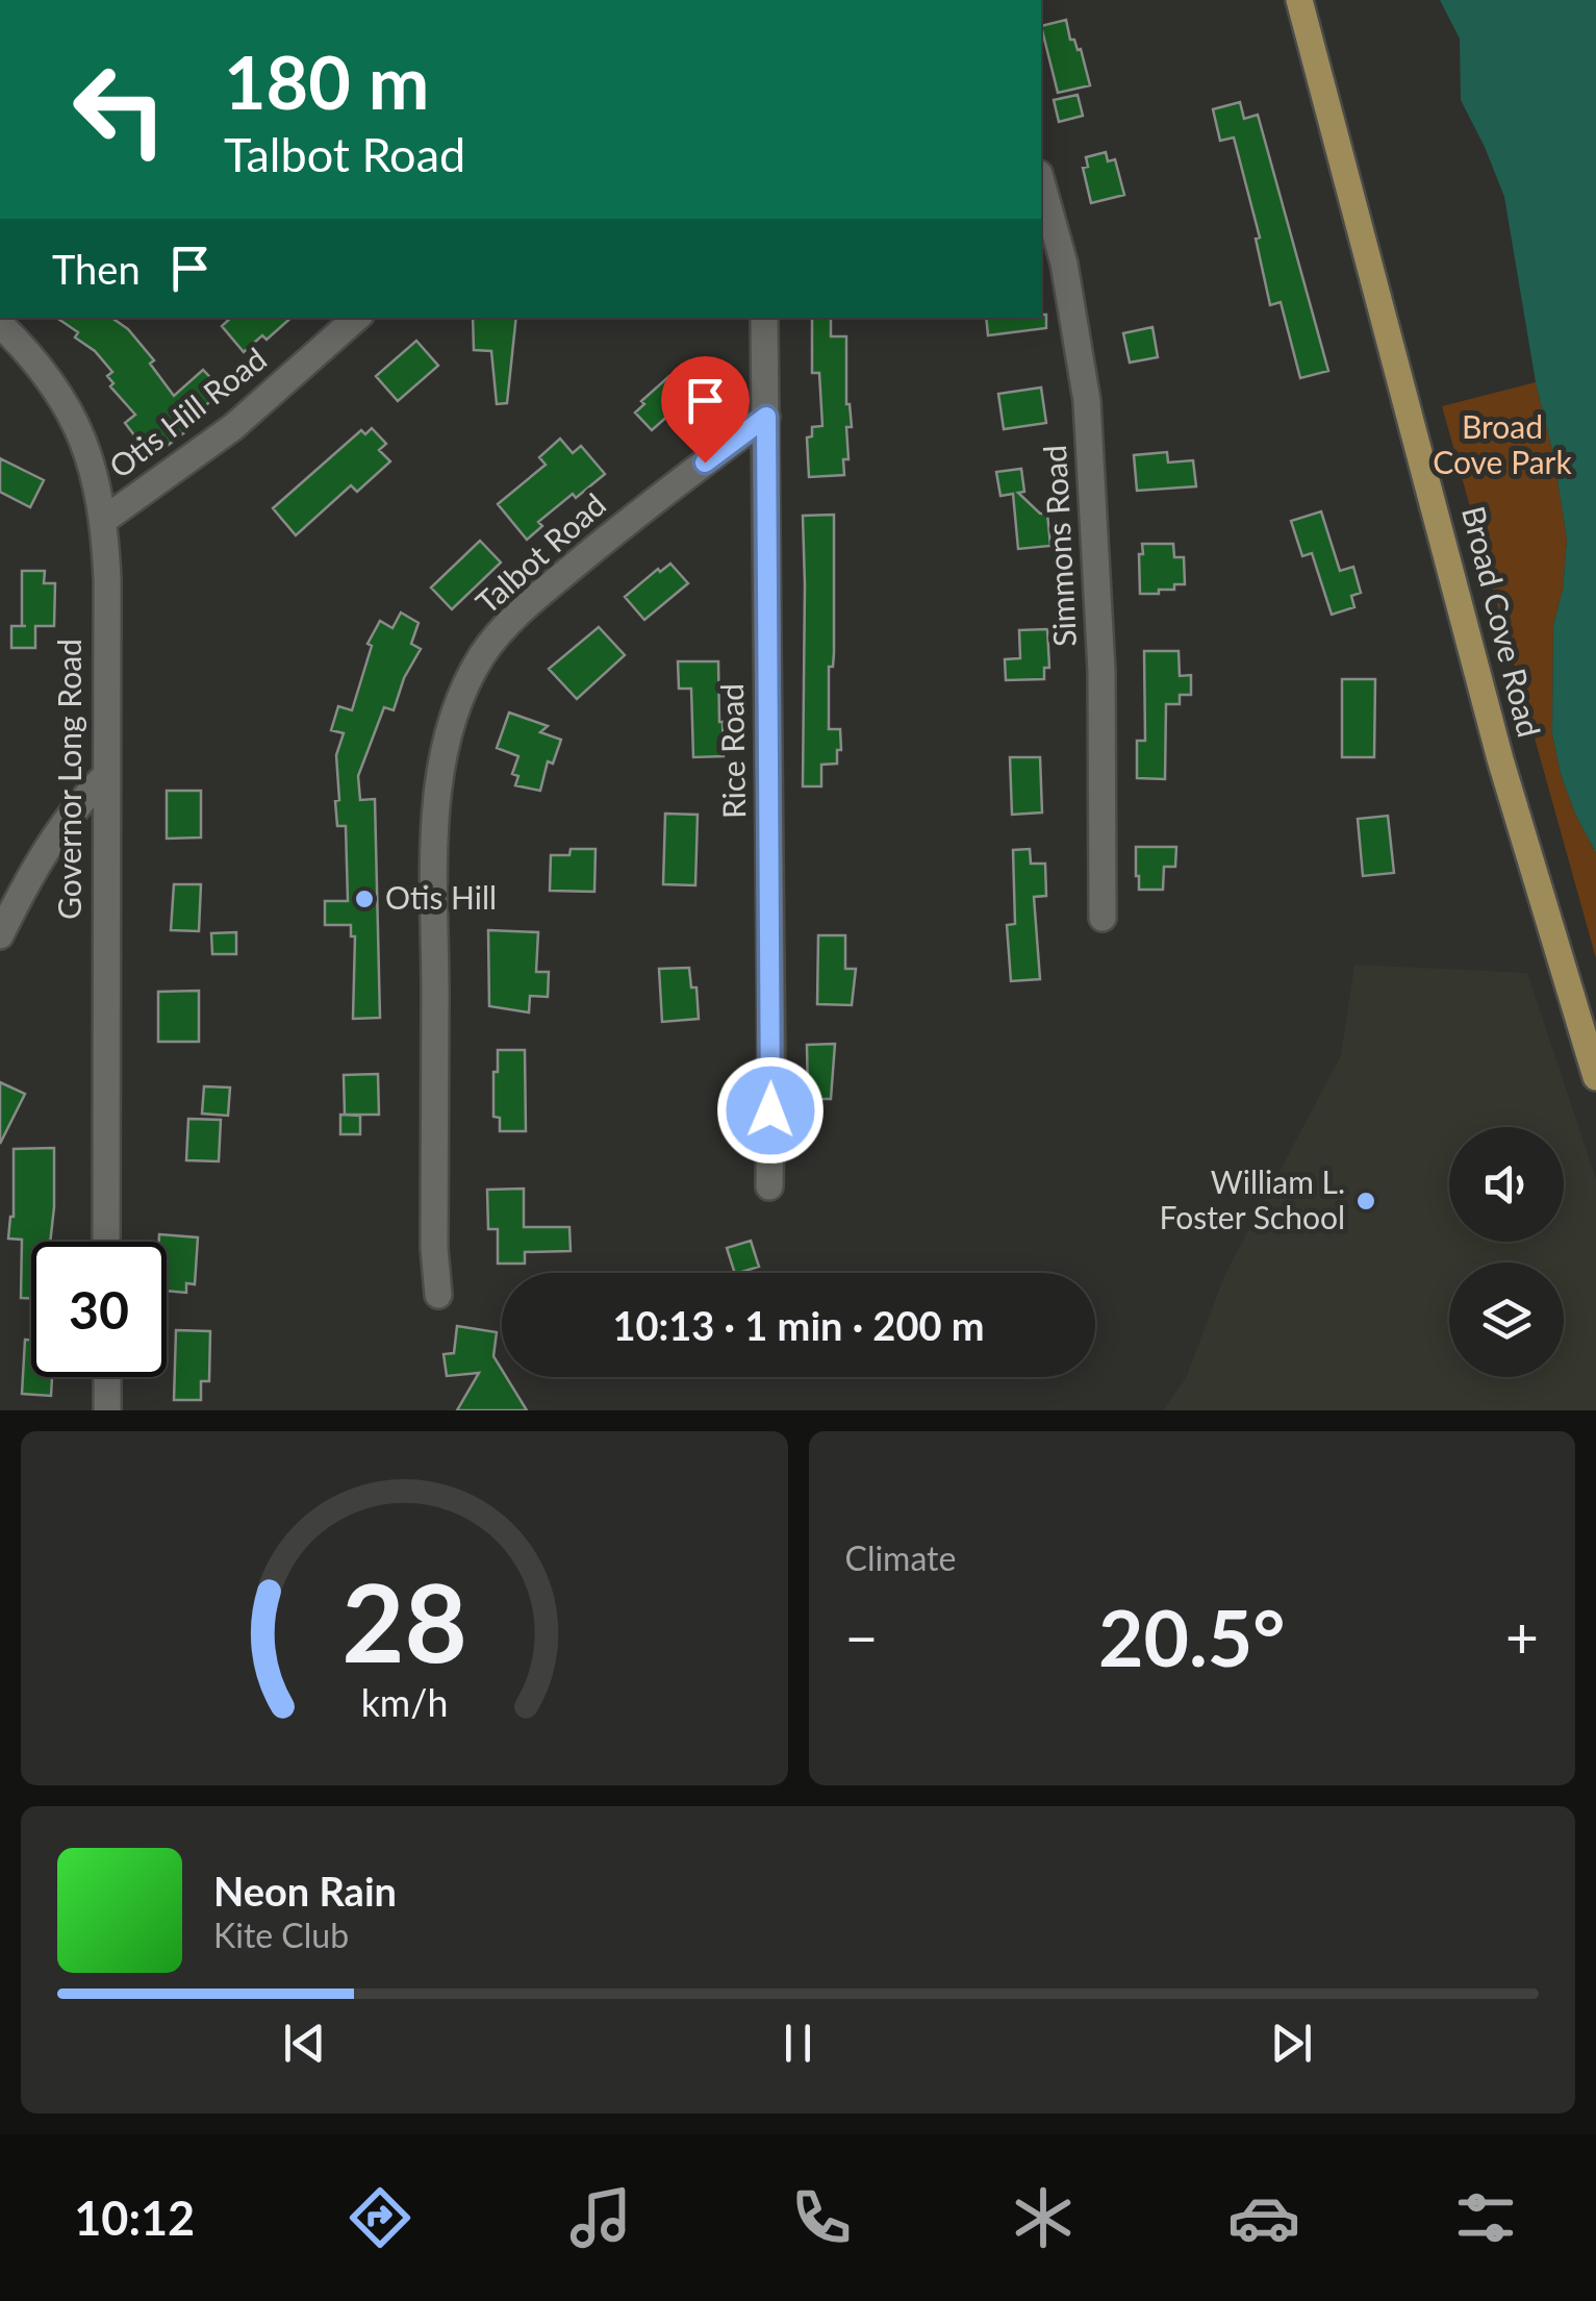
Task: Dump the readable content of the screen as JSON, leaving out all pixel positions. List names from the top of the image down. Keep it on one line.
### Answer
{"streets":{"main road":["Broad Cove Road"],"street":["Otis Hill Road","Simmons Road","Talbot Road","Rice Road","Governor Long Road"]},"crossings":[["Otis Hill Road","Governor Long Road"],["Talbot Road","Rice Road"]],"parks":["Broad Cove Park"],"places":["Otis Hill","William L. Foster School"],"page":{"turn":["180 m","Talbot Road"],"then":"Then","limit":"30","trip":"10:13 · 1 min · 200 m","tile":"Climate","heat":["−","20.5°","+"],"song":["Neon Rain","Kite Club"],"tabs":"10:12","gauge":["28","km/h"]}}
